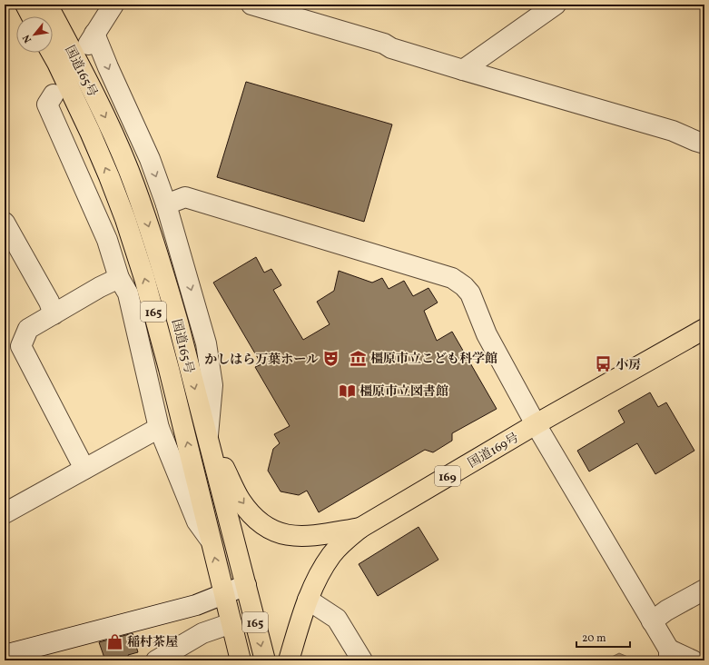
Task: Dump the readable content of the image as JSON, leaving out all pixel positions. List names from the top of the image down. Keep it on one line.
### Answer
{"streets":{"highway":["国道165号","165","国道169号","169"]},"places":{"museum":["橿原市立こども科学館"],"theatre":["かしはら万葉ホール"],"bus stop":["小房"],"library":["橿原市立図書館"],"shop":["稲村茶屋"]},"scale_bar":"20 m","north":"bottom left"}
